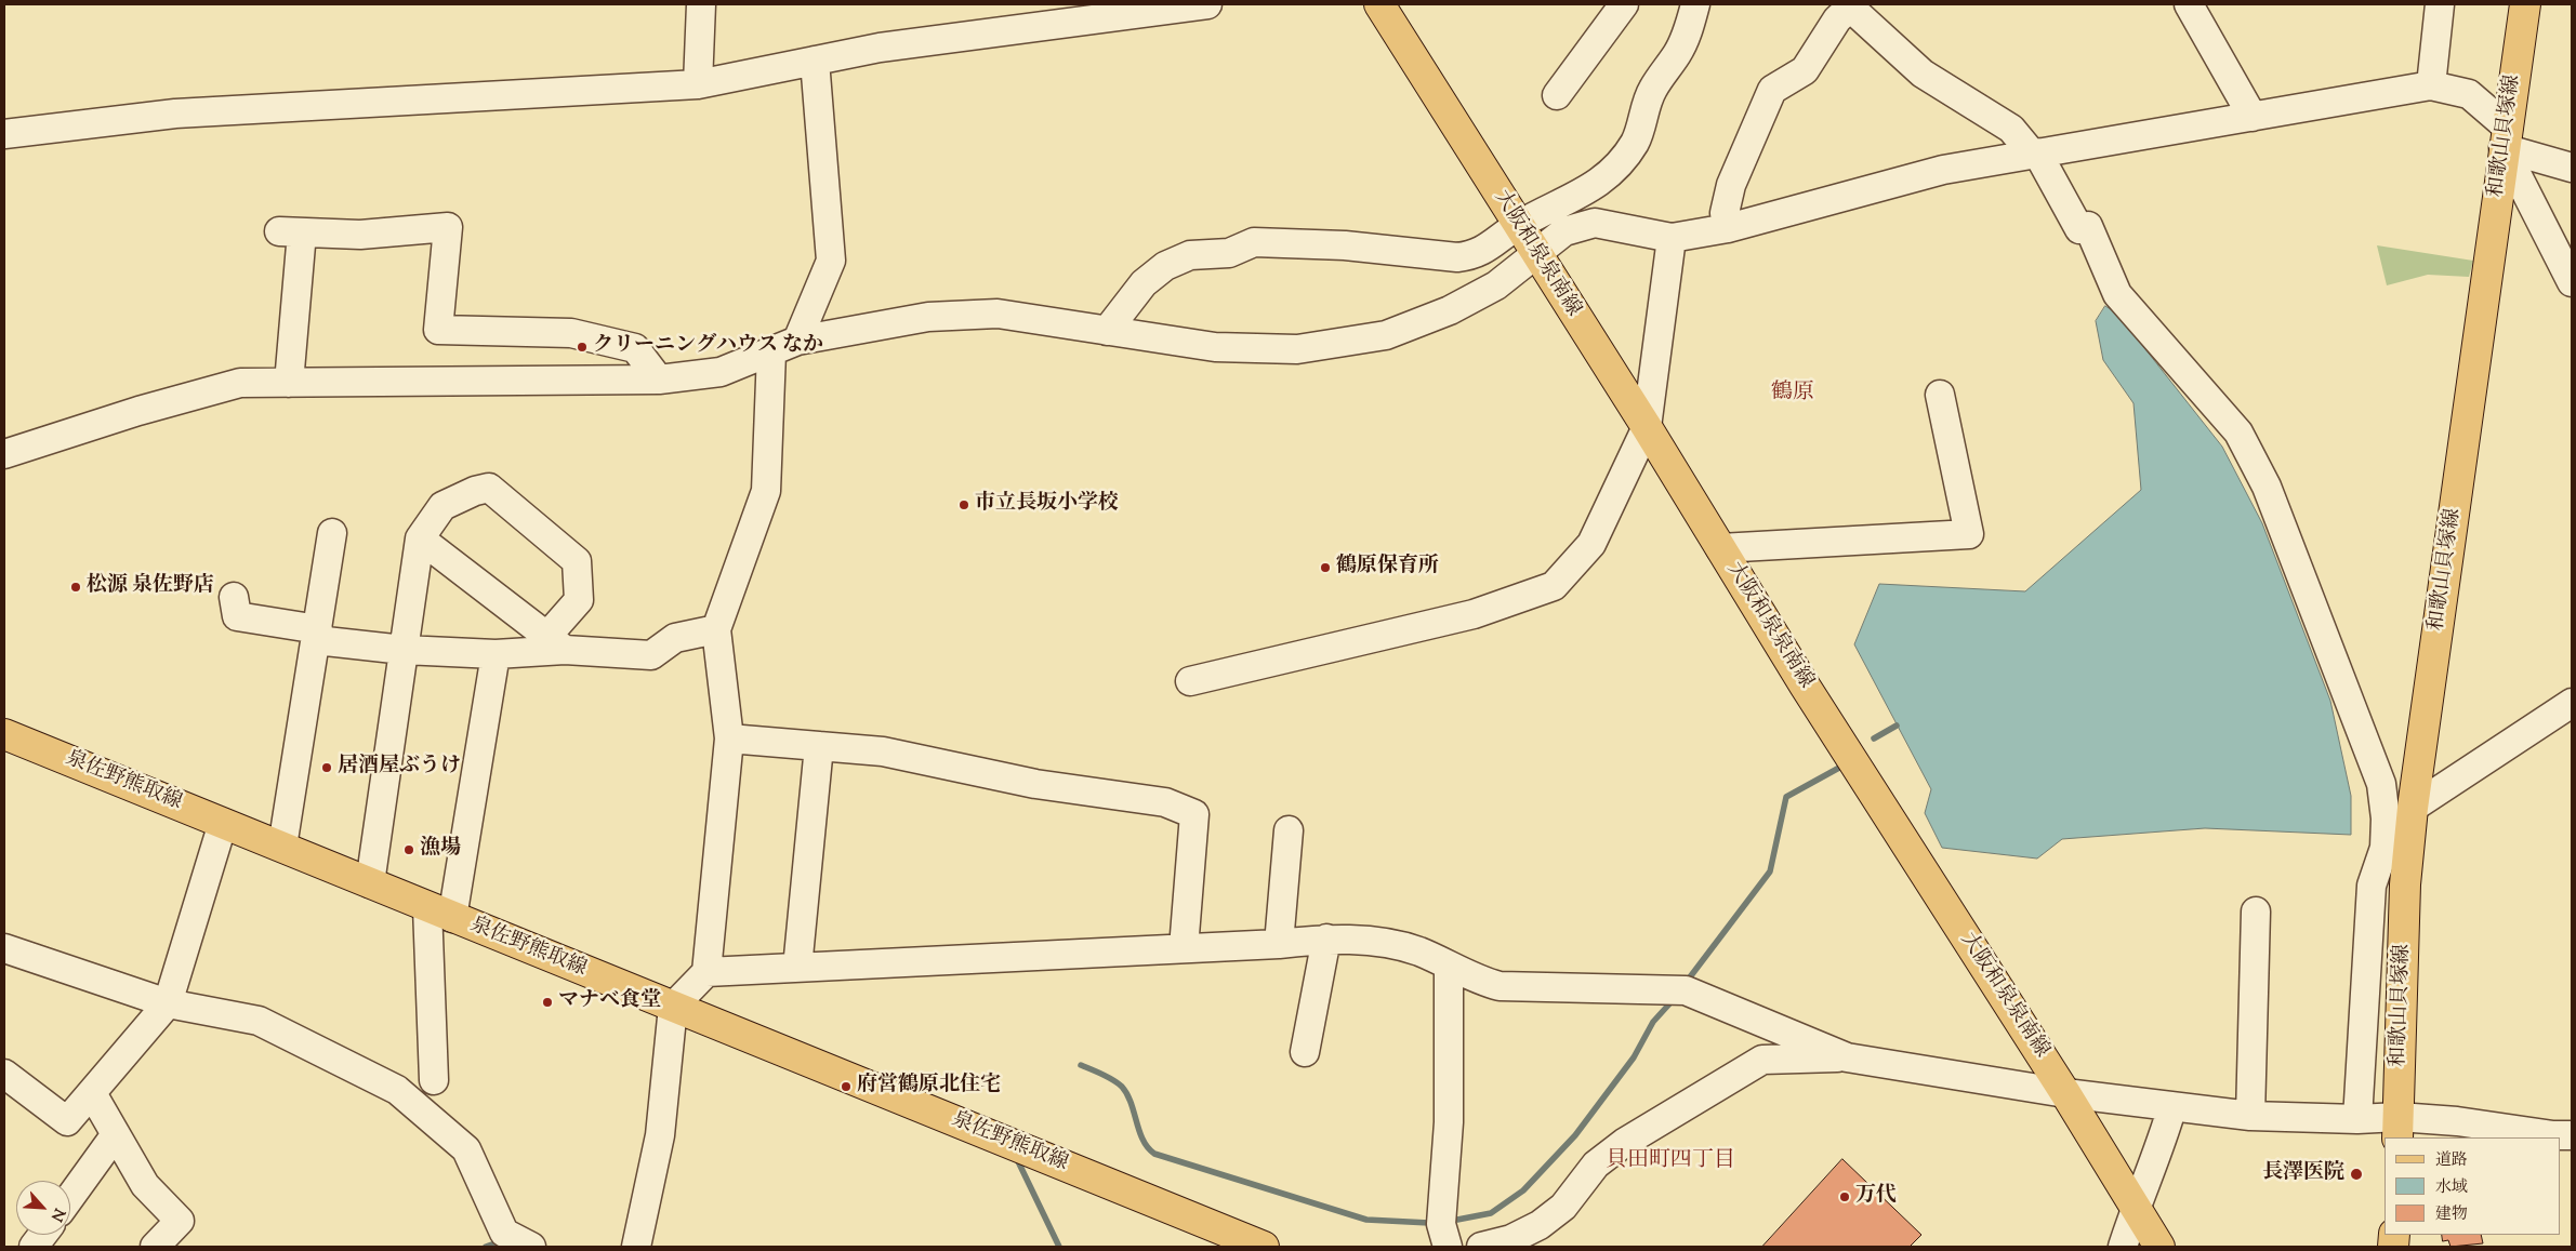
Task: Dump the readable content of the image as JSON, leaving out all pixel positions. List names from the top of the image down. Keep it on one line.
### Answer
{"streets":{"main road":["和歌山貝塚線","大阪和泉泉南線","泉佐野熊取線"]},"districts":["鶴原","貝田町四丁目"],"places":["クリーニングハウス なか","市立長坂小学校","鶴原保育所","松源 泉佐野店","居酒屋ぶうけ","漁場","マナベ食堂","府営鶴原北住宅","長澤医院","万代"],"legend":["道路","水域","建物"],"north":"bottom right"}
